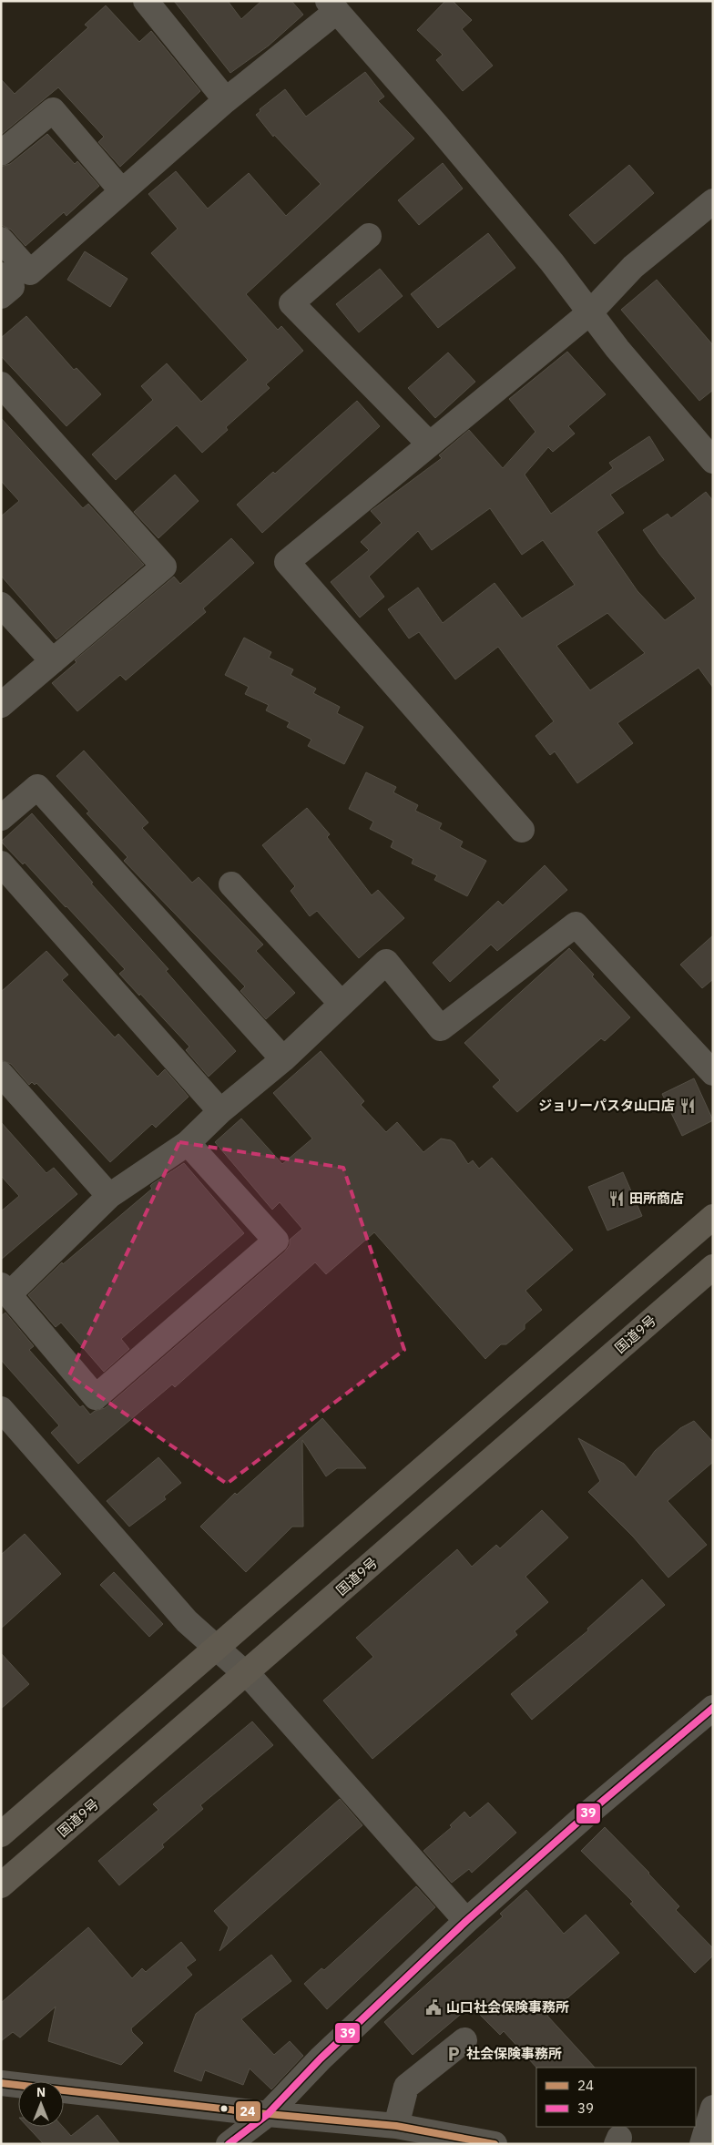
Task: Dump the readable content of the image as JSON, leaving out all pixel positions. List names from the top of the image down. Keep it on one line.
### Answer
{"streets":{"highway":["国道9号"]},"places":{"restaurant":["ジョリーパスタ山口店","田所商店"],"public building":["山口社会保険事務所"],"parking":["社会保険事務所"]},"lines":["transit line 39","transit line 24"],"legend":["24","39"],"north":"top"}
